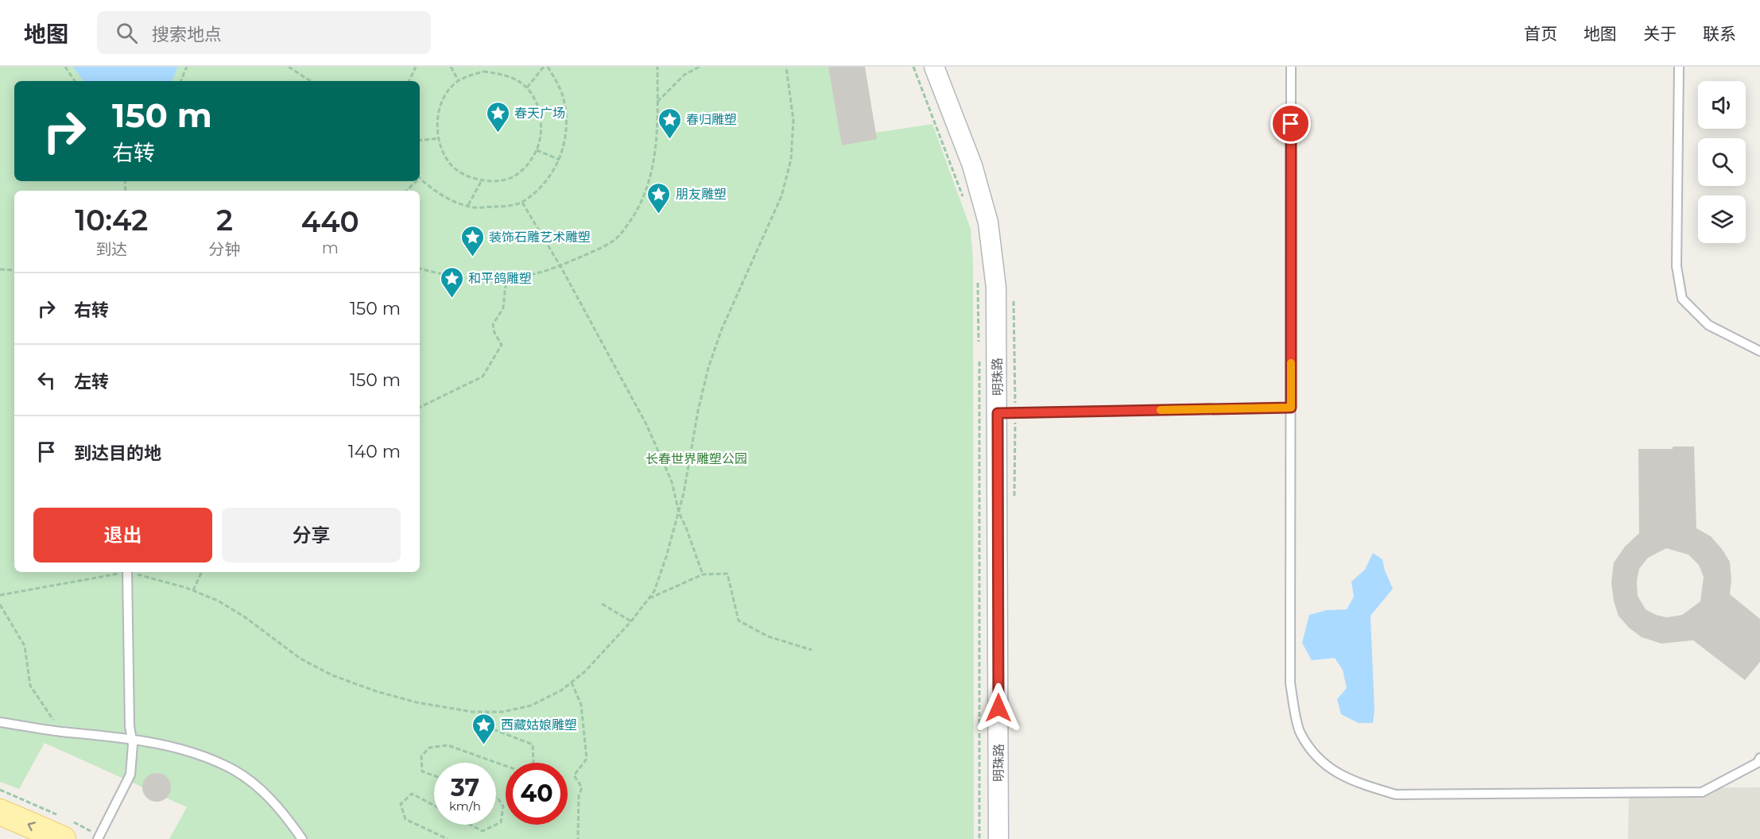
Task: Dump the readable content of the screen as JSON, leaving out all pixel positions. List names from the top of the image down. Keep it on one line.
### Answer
{"streets":{"street":["明珠路"]},"parks":["长春世界雕塑公园"],"places":{"place":["春天广场","春归雕塑","朋友雕塑","装饰石雕艺术雕塑","和平鸽雕塑","西藏姑娘雕塑"]},"page":{"header":"地图","search":"搜索地点","nav":["首页","地图","关于","联系"],"turn":["150 m","右转"],"eta":["10:42","到达","2","分钟","440","m"],"list":[{"name":"右转","value":"150 m"},{"name":"左转","value":"150 m"},{"name":"到达目的地","value":"140 m"}],"buttons":["退出","分享"],"speed":"37 km/h","limit":"40"}}
